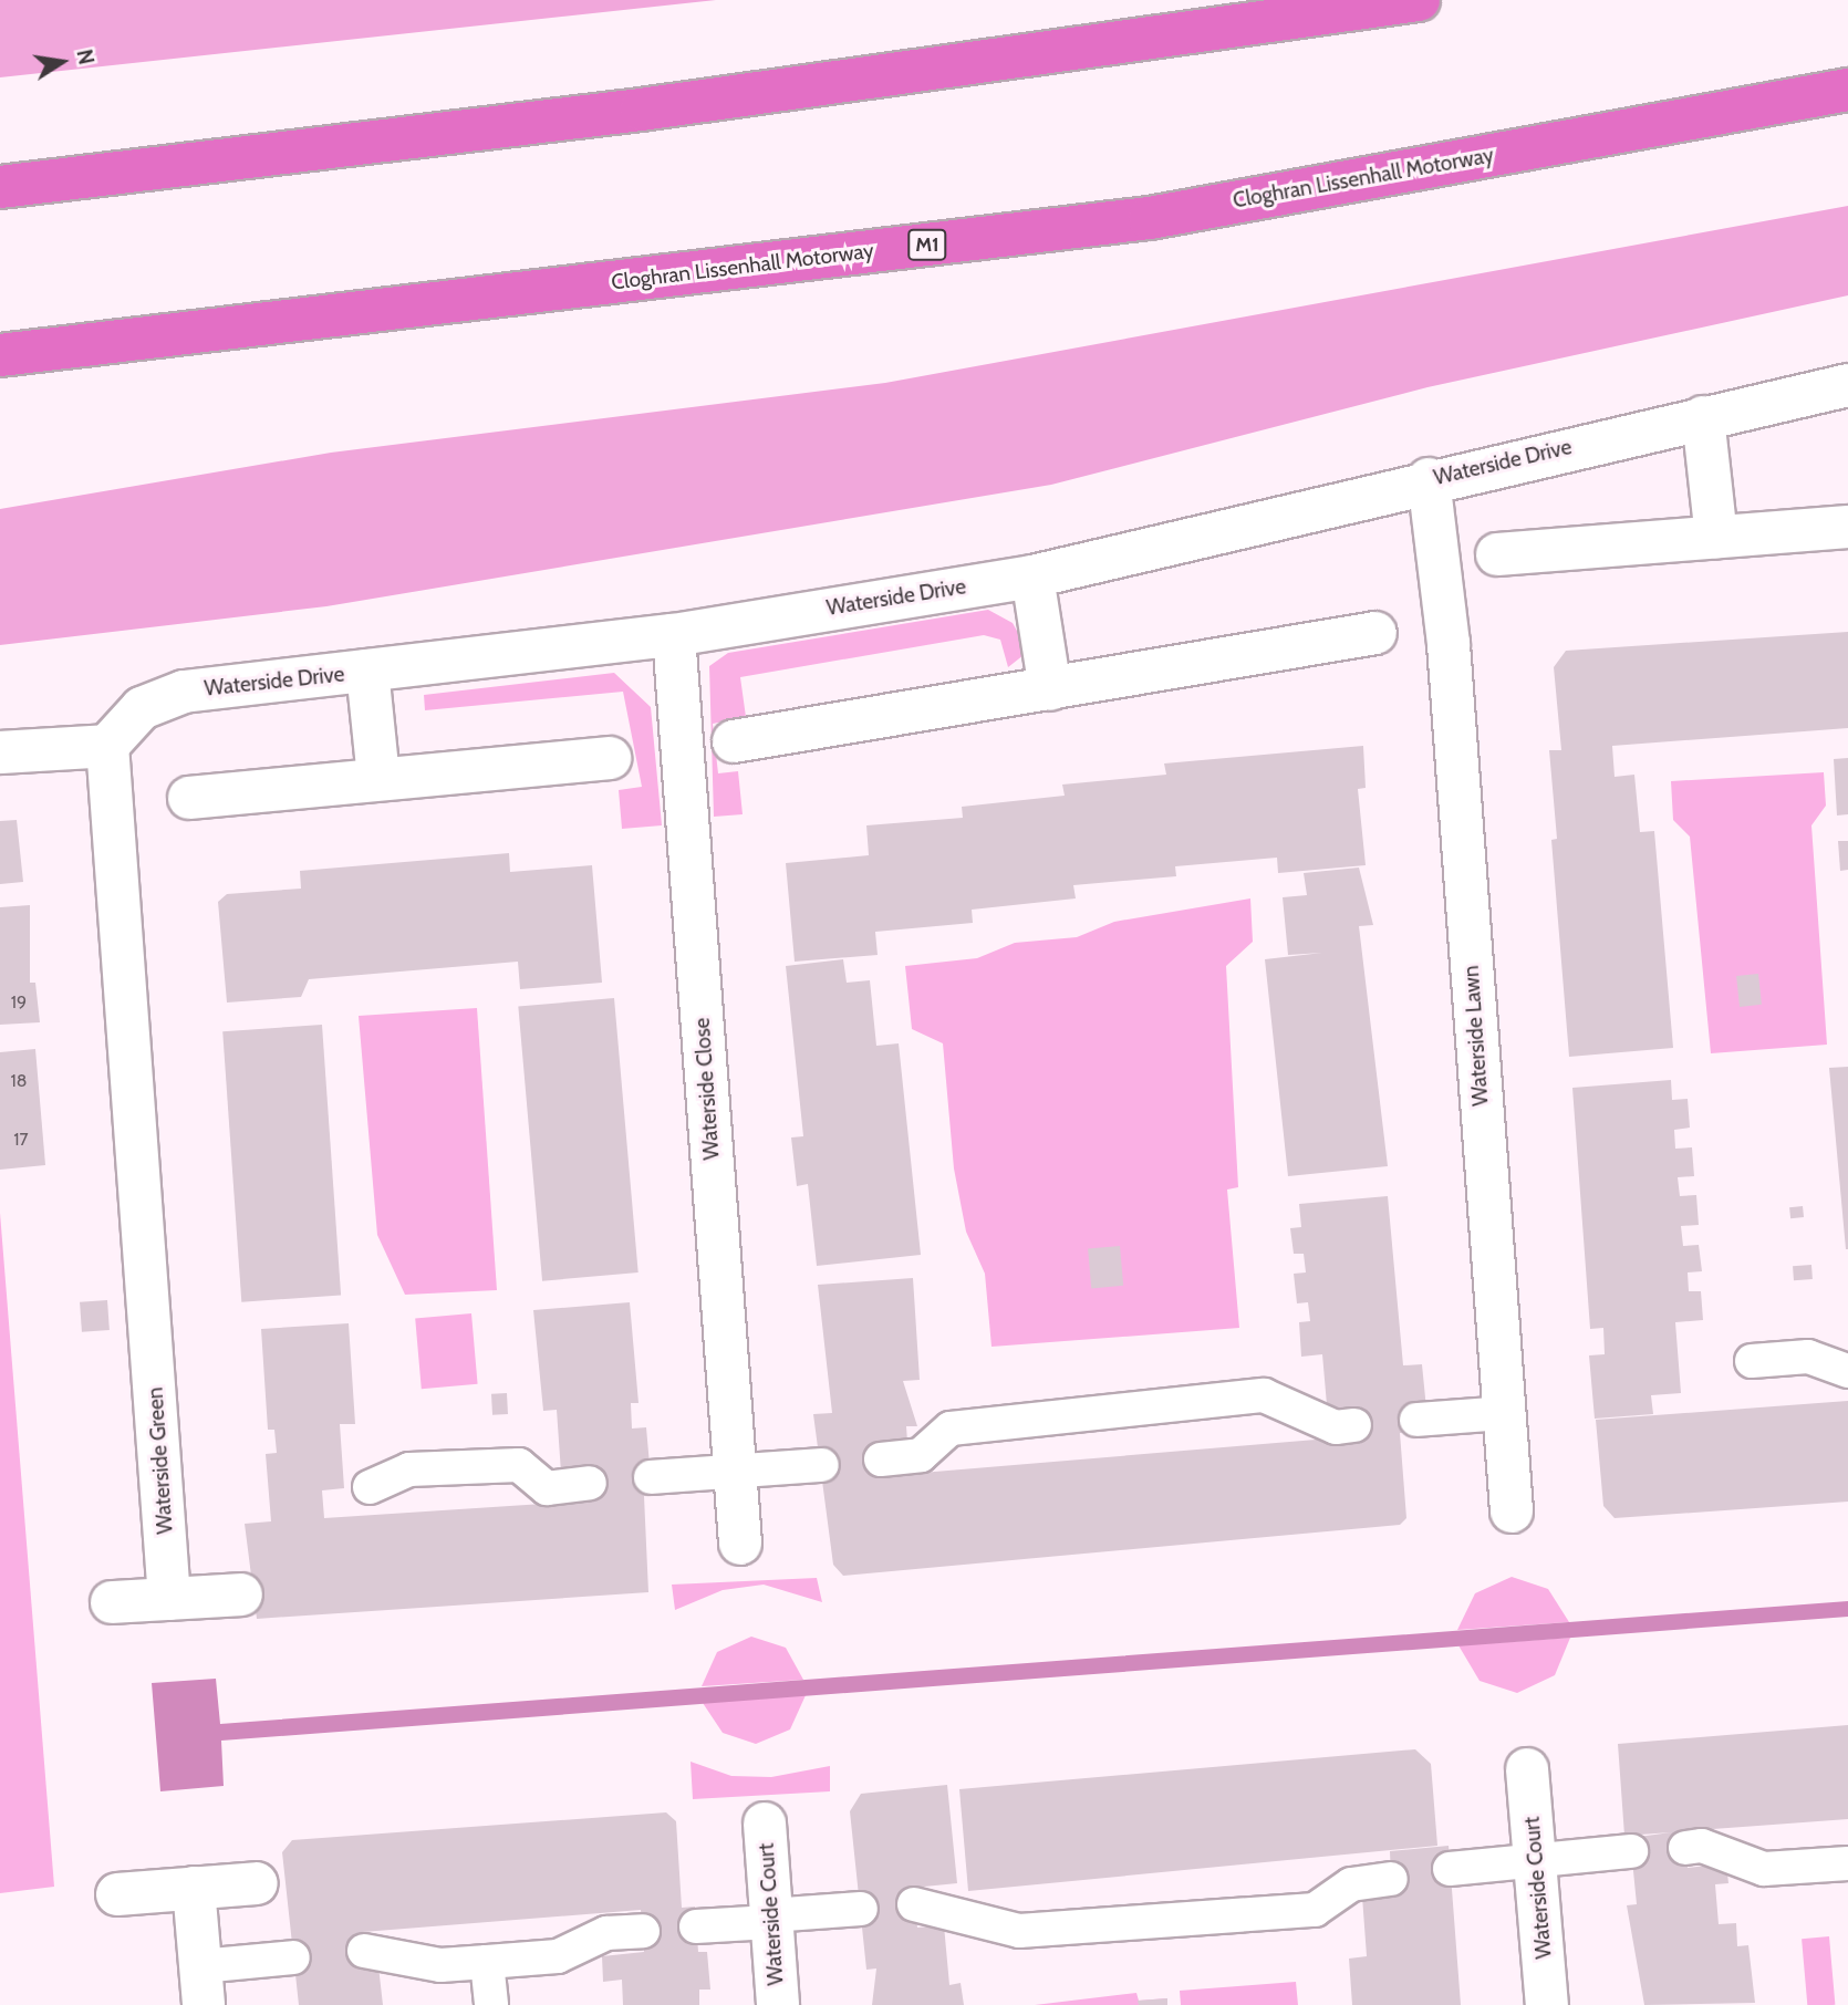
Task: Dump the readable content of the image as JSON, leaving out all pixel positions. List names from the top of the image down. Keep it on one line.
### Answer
{"streets":{"highway":["Cloghran Lissenhall Motorway","M1"],"street":["Waterside Drive","Waterside Lawn","Waterside Close","Waterside Green","Waterside Court"]},"crossings":[["Waterside Drive","Waterside Lawn"],["Waterside Drive","Waterside Close"],["Waterside Drive","Waterside Green"]],"house_numbers":["19","18","17"],"north":"right"}
